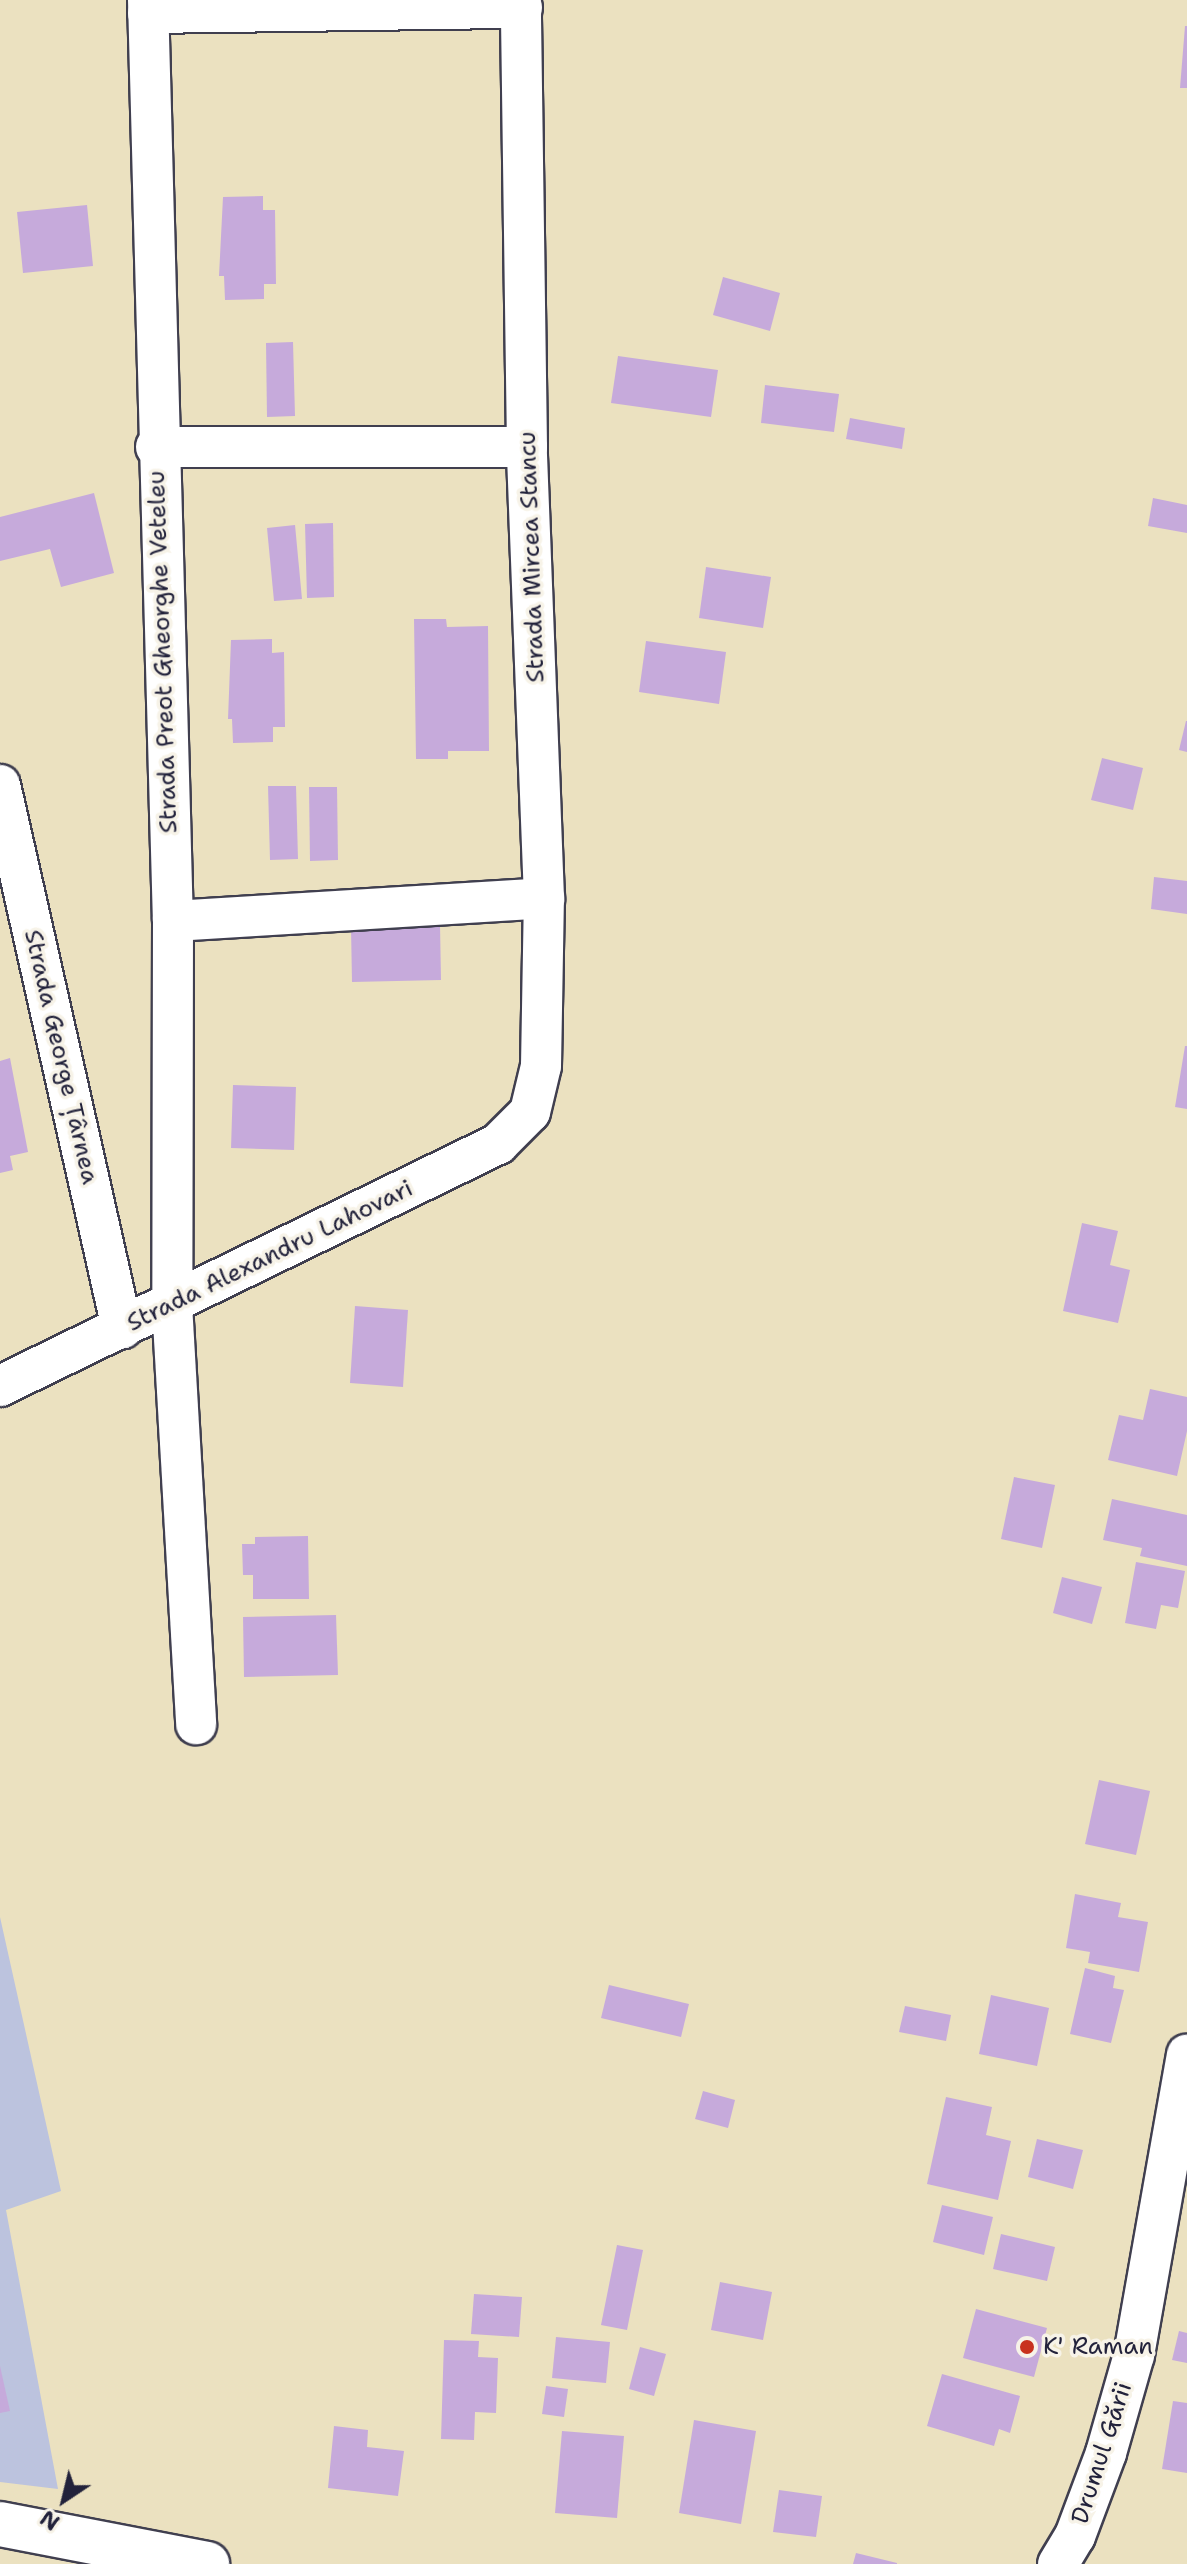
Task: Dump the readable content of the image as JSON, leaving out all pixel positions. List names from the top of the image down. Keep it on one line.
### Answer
{"streets":{"street":["Strada Mircea Stancu","Strada Preot Gheorghe Veteleu","Strada George Țârnea","Strada Alexandru Lahovari","Drumul Gării"]},"crossings":[["Strada Mircea Stancu","Strada Alexandru Lahovari"],["Strada Preot Gheorghe Veteleu","Strada Alexandru Lahovari"],["Strada George Țârnea","Strada Alexandru Lahovari"]],"places":["K' Raman"],"north":"bottom left"}
